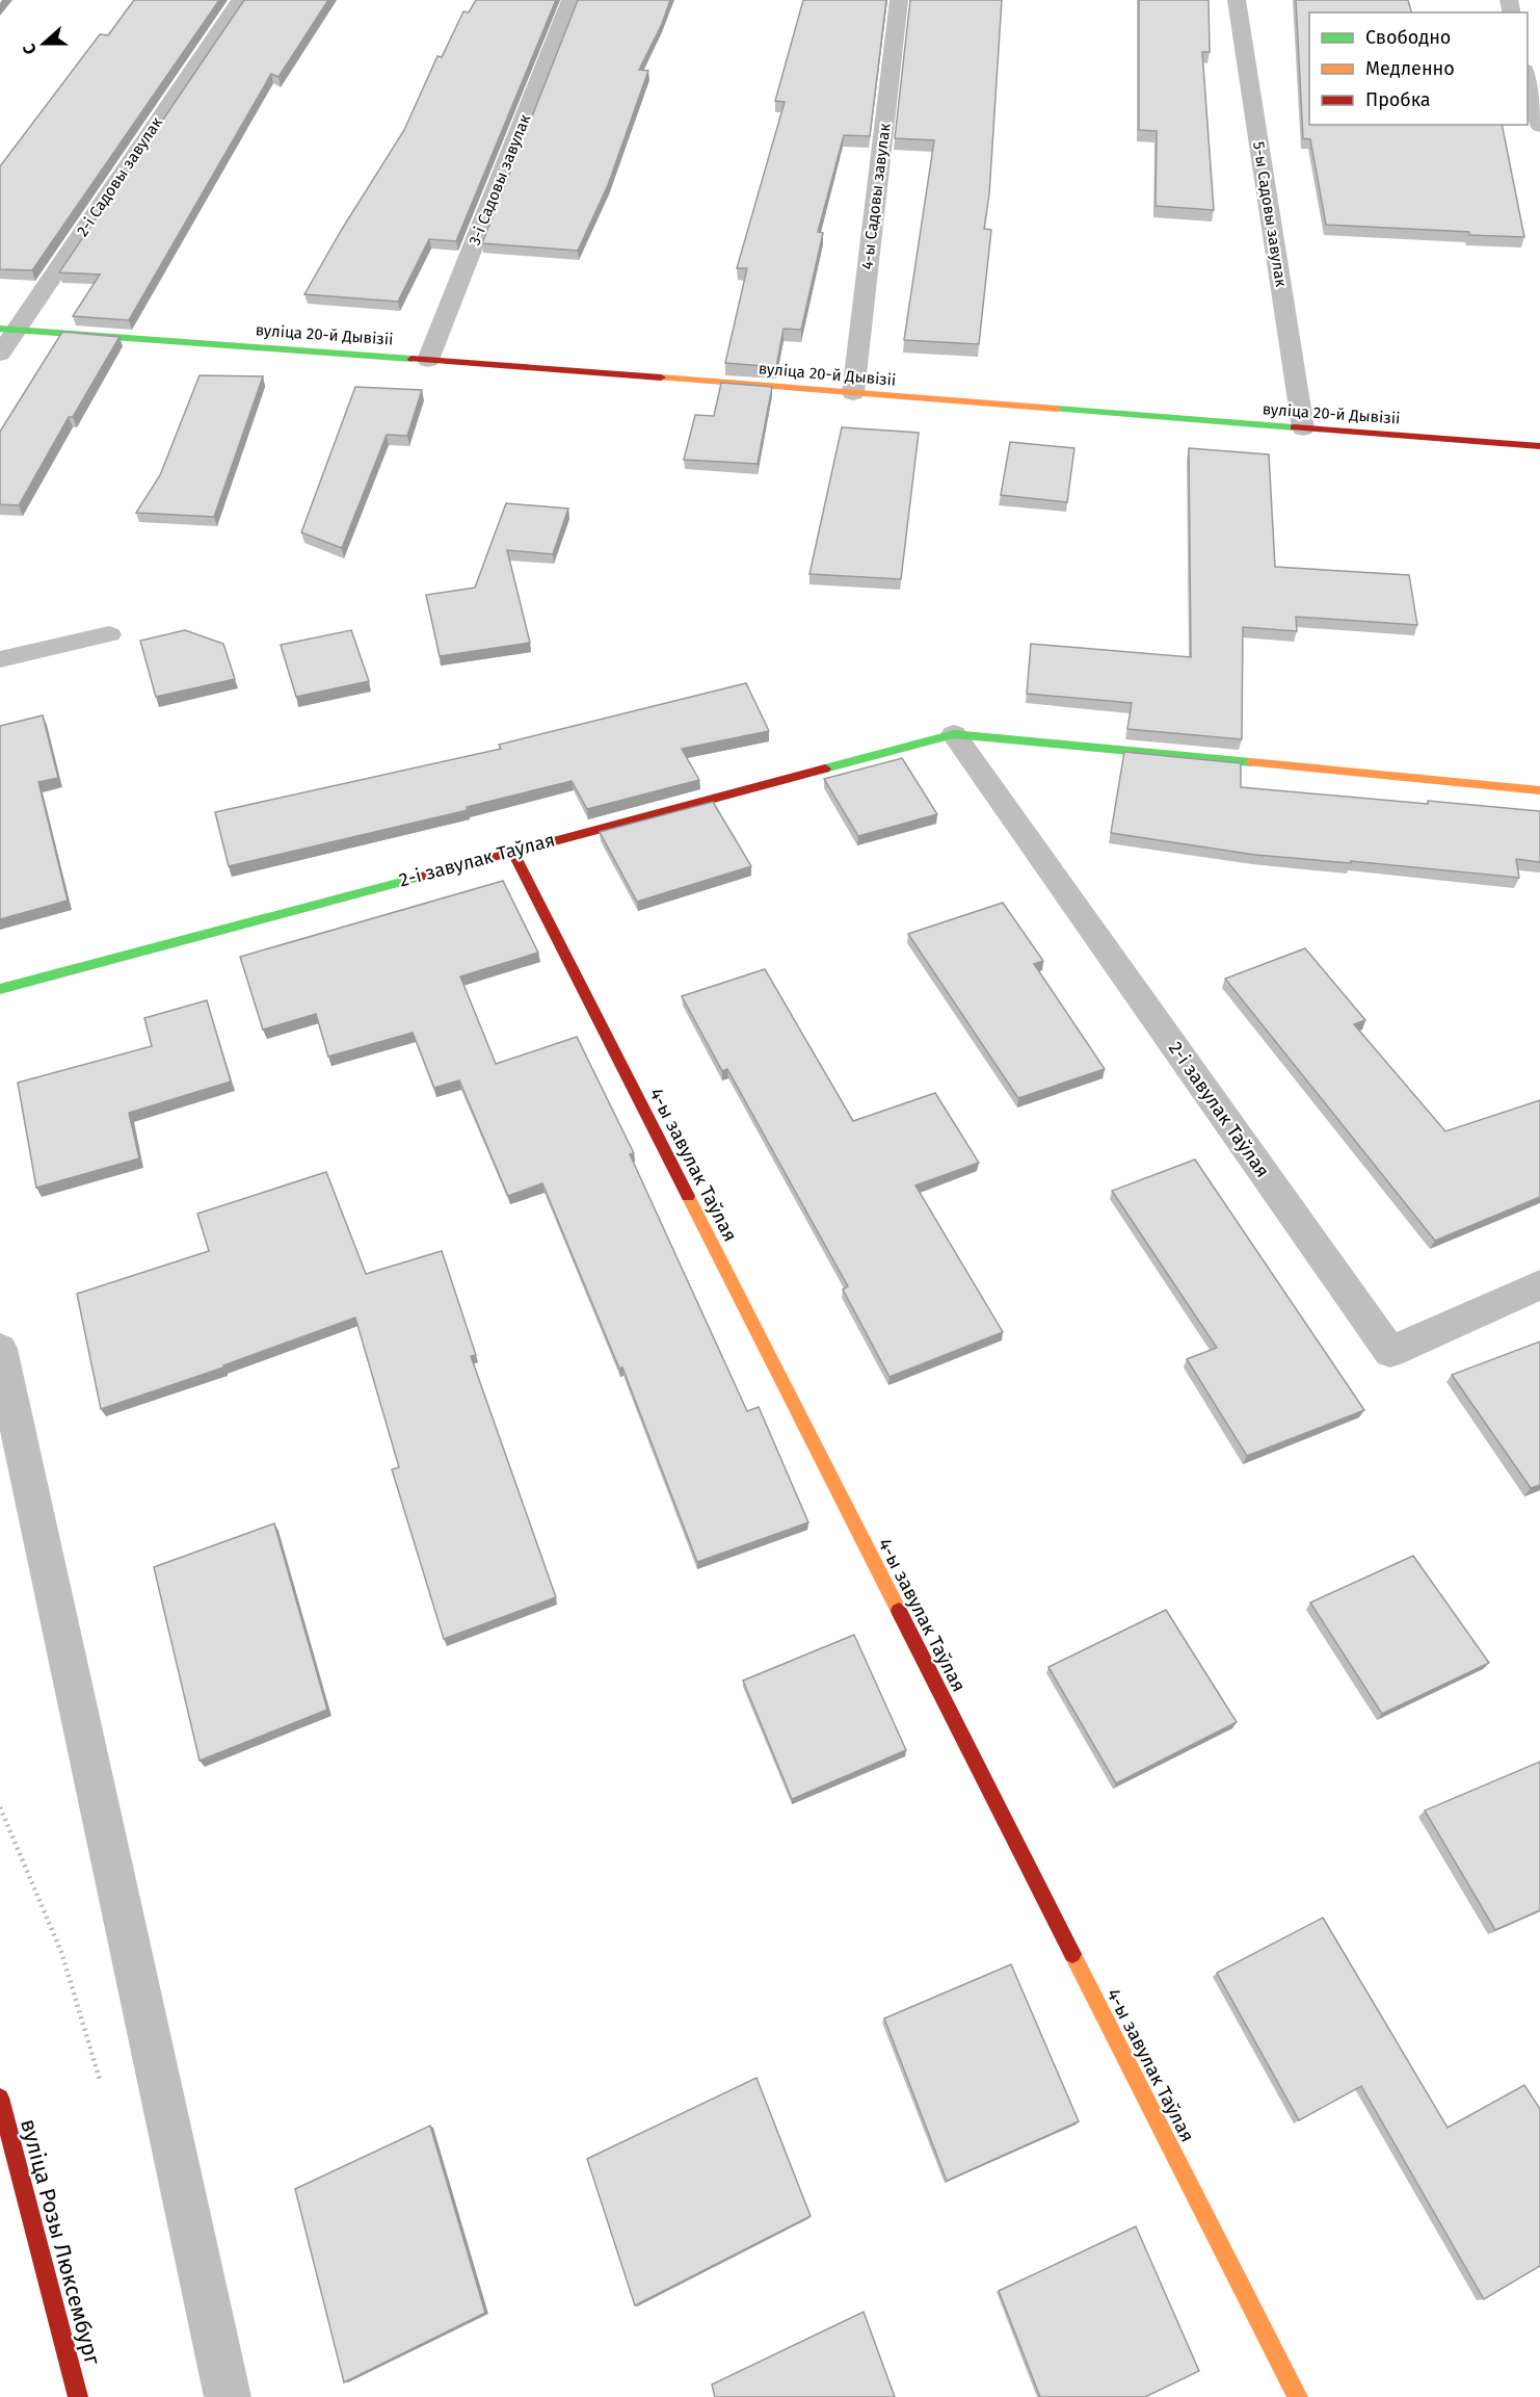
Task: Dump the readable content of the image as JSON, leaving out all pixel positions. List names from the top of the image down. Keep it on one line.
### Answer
{"streets":{"street":["2-і Садовы завулак","3-і Садовы завулак","4-ы Садовы завулак","5-ы Садовы завулак","вуліца 20-й Дывізіі","2-і завулак Таўлая","4-ы завулак Таўлая","вуліца Розы Люксембург"]},"crossings":[["2-і Садовы завулак","вуліца 20-й Дывізіі"],["3-і Садовы завулак","вуліца 20-й Дывізіі"],["4-ы Садовы завулак","вуліца 20-й Дывізіі"],["5-ы Садовы завулак","вуліца 20-й Дывізіі"],["2-і завулак Таўлая","4-ы завулак Таўлая"]],"legend":["Свободно","Медленно","Пробка"],"north":"left"}
